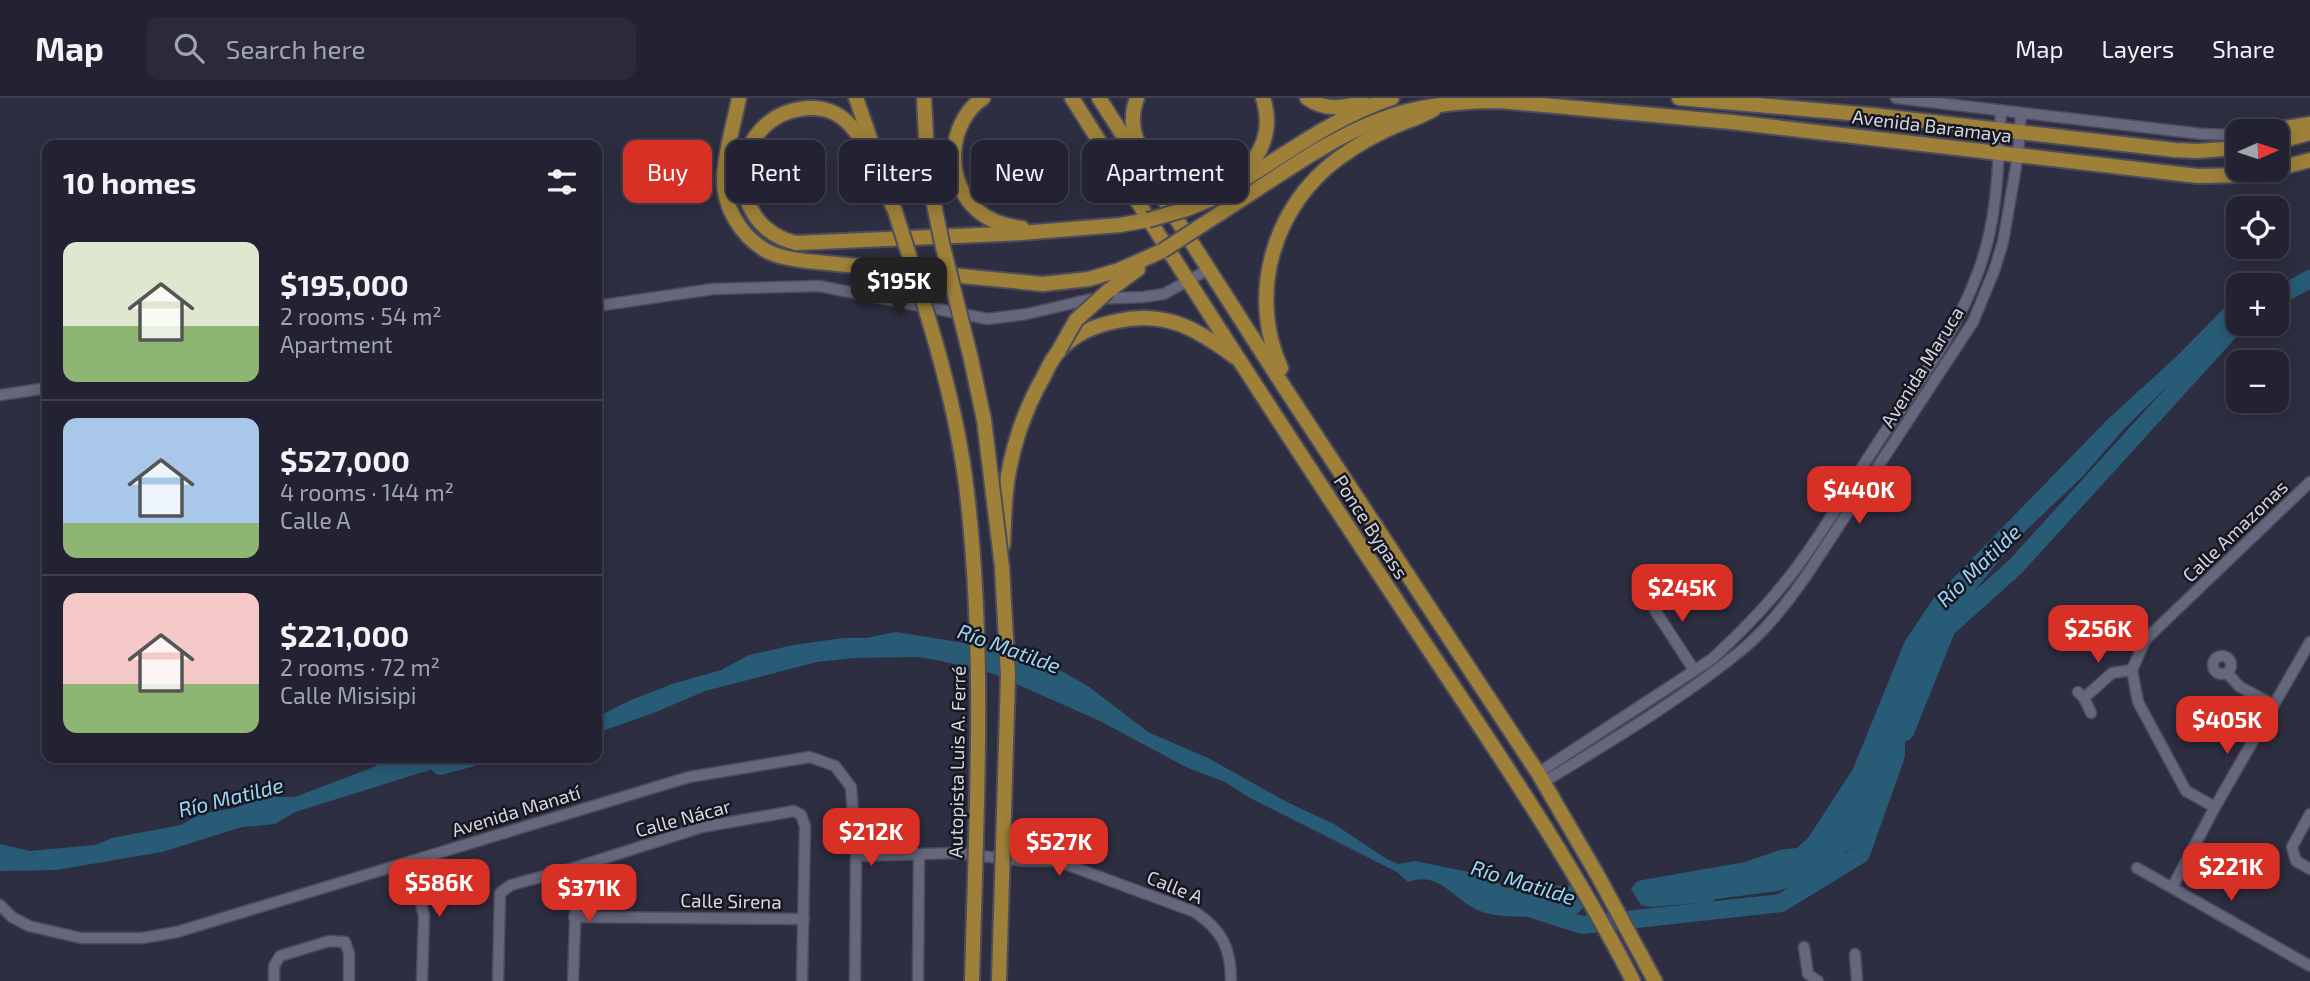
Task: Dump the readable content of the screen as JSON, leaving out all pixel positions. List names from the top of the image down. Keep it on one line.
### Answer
{"streets":{"highway":["Avenida Baramaya","Ponce Bypass","Autopista Luis A. Ferré"],"street":["Avenida Maruca","Calle Amazonas","Avenida Manatí","Calle Nácar","Calle A","Calle Sirena"]},"crossings":[["Avenida Baramaya","Avenida Maruca"],["Avenida Maruca","Ponce Bypass"],["Avenida Manatí","Calle A"],["Calle Nácar","Calle Sirena"]],"water":["Río Matilde"],"north":"right","page":{"header":"Map","search":"Search here","nav":["Map","Layers","Share"],"map_buttons":["+","−"],"chip":["Buy","Rent","Filters","New","Apartment"],"heading":"10 homes","list":[{"name":"$195,000","note":"2 rooms · 54 m² · Apartment"},{"name":"$527,000","note":"4 rooms · 144 m² · Calle A"},{"name":"$221,000","note":"2 rooms · 72 m² · Calle Misisipi"}],"price":["$195K","$440K","$245K","$256K","$405K","$212K","$527K","$221K","$586K","$371K"]}}
